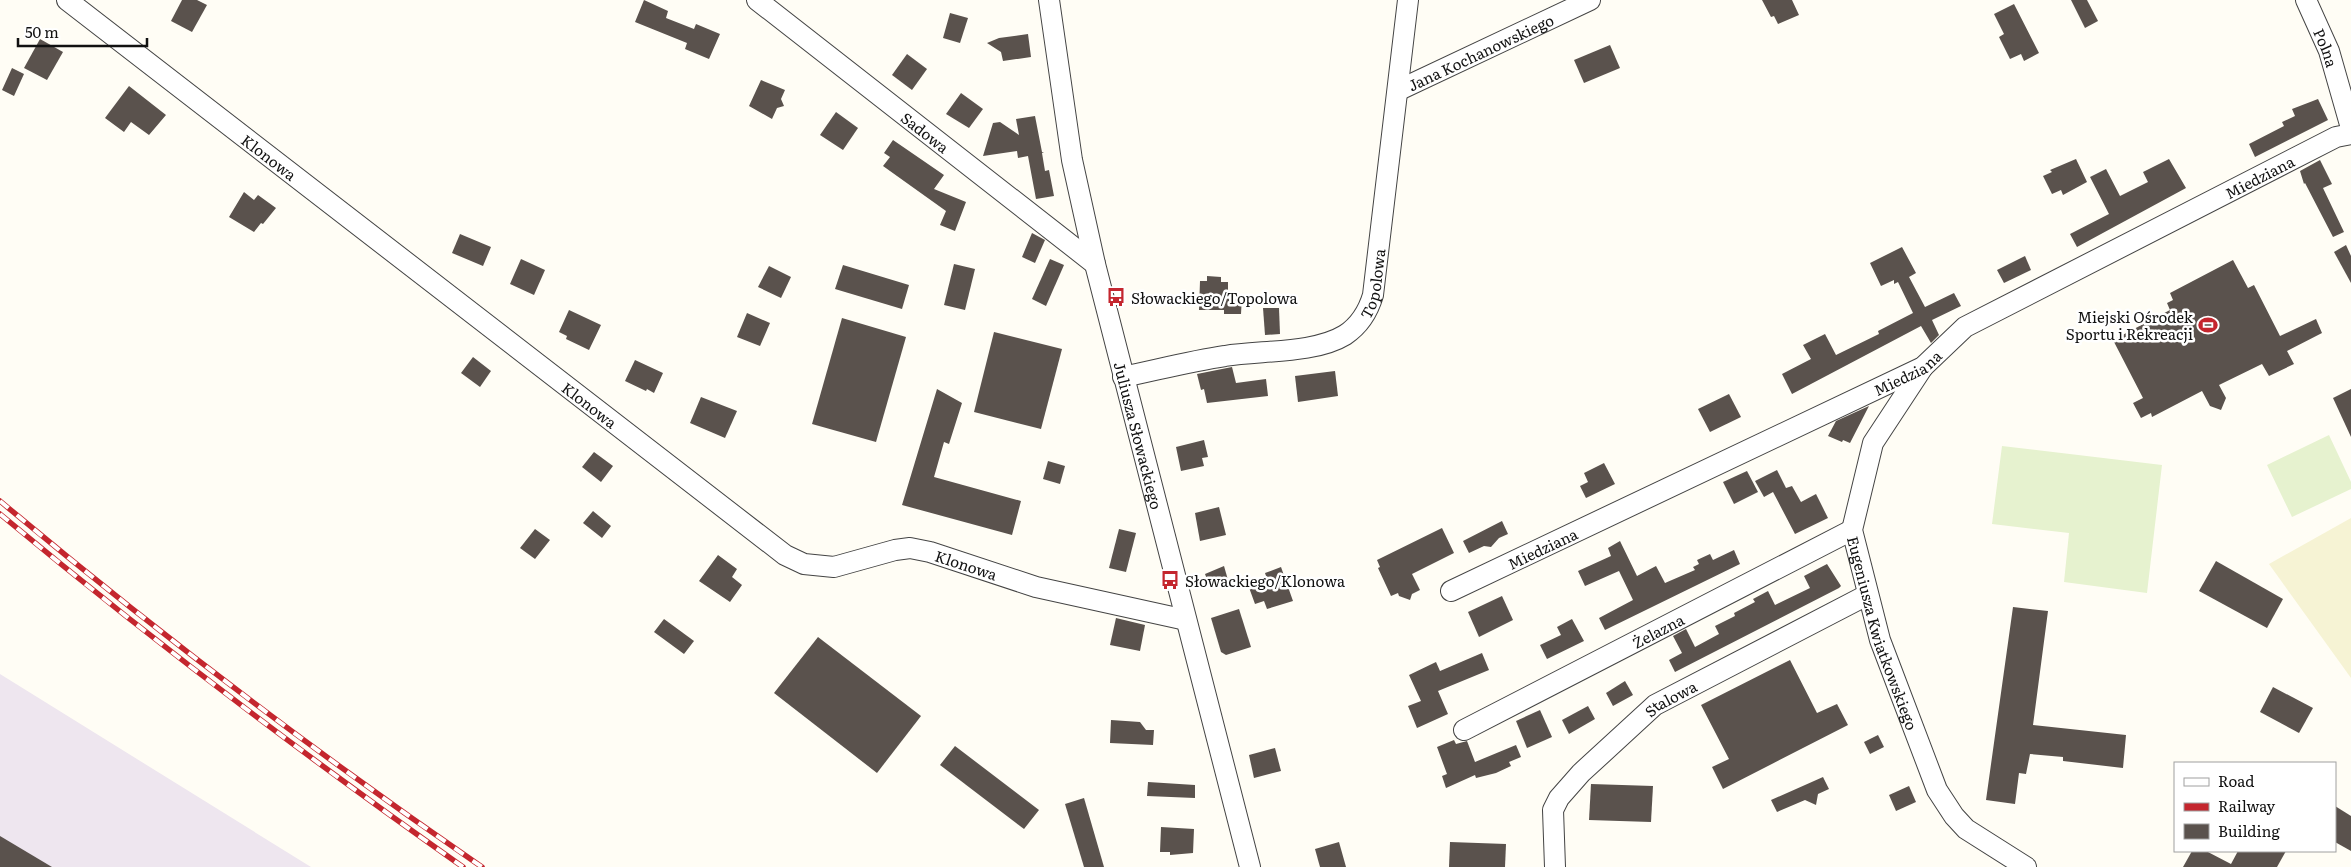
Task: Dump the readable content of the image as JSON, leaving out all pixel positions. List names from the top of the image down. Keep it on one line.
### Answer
{"streets":{"street":["Polna","Jana Kochanowskiego","Sadowa","Klonowa","Miedziana","Topolowa","Juliusza Słowackiego","Żelazna","Eugeniusza Kwiatkowskiego","Stalowa"]},"crossings":[["Jana Kochanowskiego","Topolowa"],["Sadowa","Juliusza Słowackiego"],["Klonowa","Juliusza Słowackiego"],["Miedziana","Eugeniusza Kwiatkowskiego"],["Topolowa","Juliusza Słowackiego"],["Żelazna","Eugeniusza Kwiatkowskiego"],["Eugeniusza Kwiatkowskiego","Stalowa"]],"places":{"bus stop":["Słowackiego/Topolowa","Słowackiego/Klonowa"],"sports":["Miejski Ośrodek Sportu i Rekreacji"]},"legend":["Road","Railway","Building"],"scale_bar":"50 m"}
